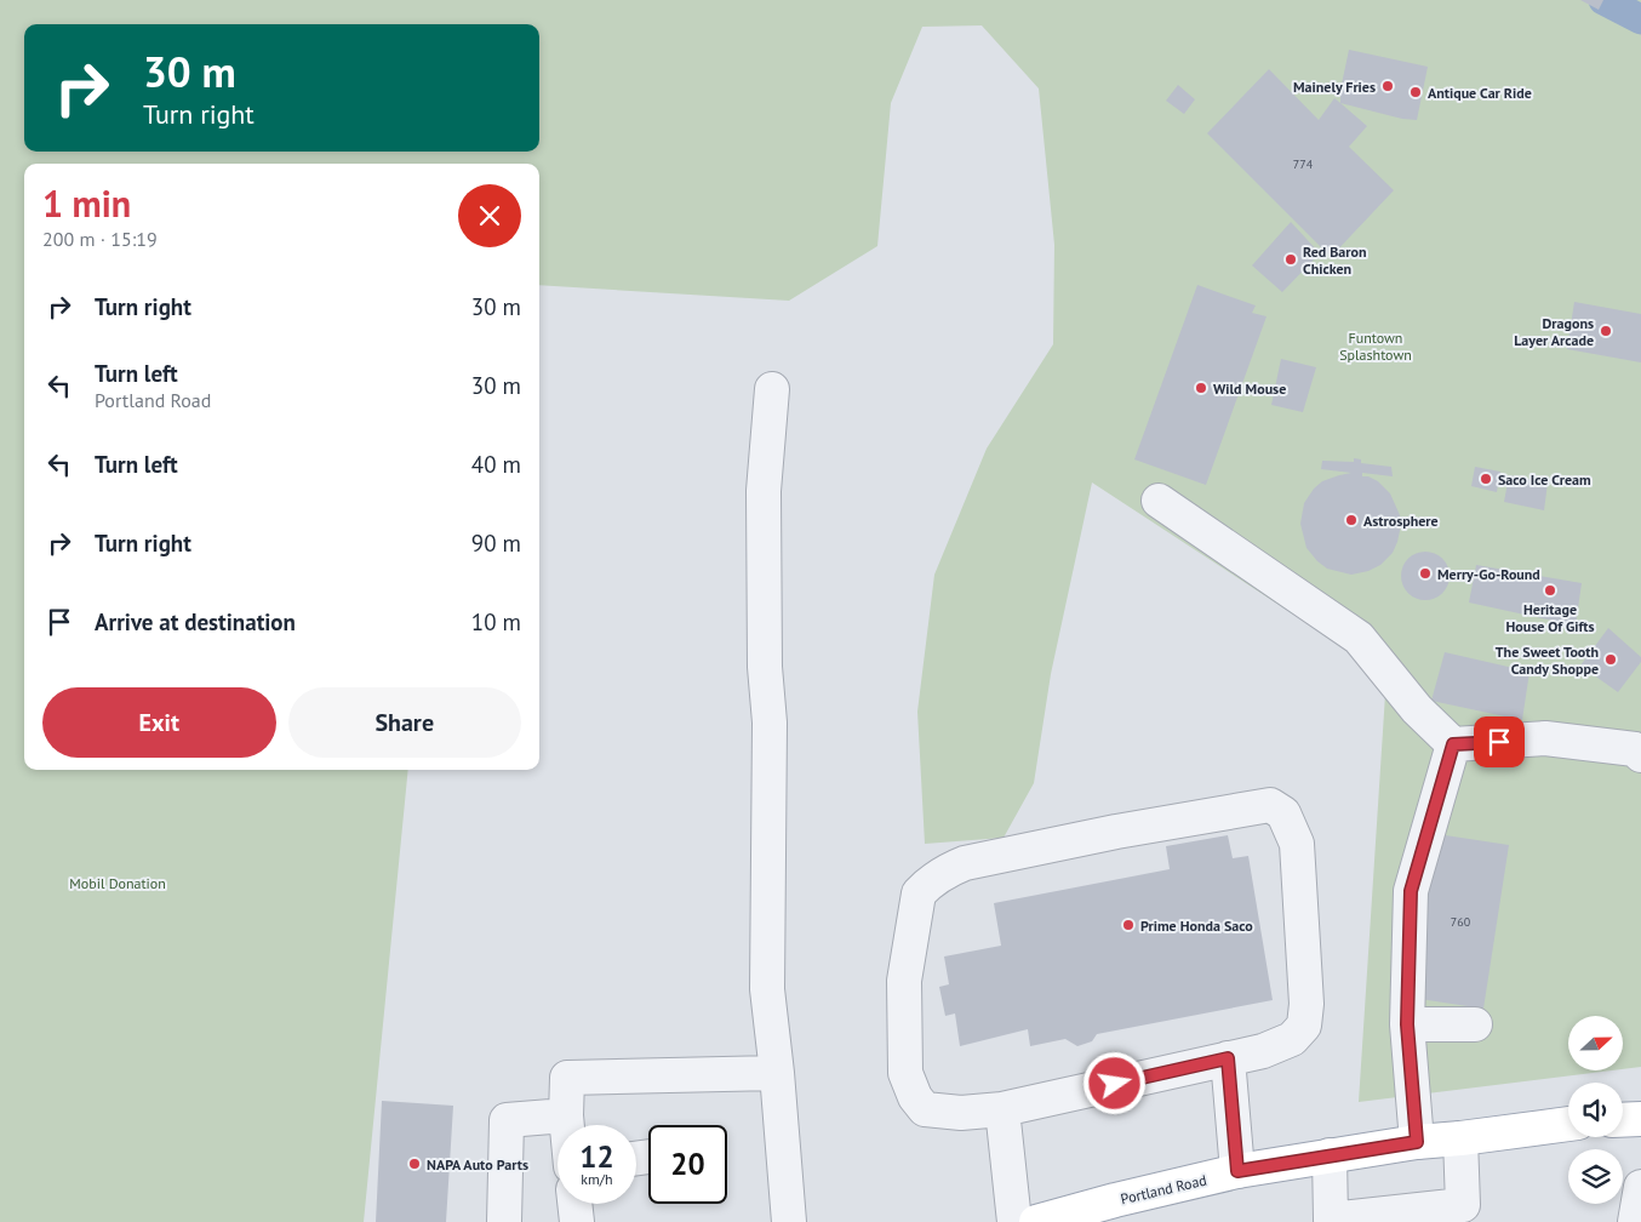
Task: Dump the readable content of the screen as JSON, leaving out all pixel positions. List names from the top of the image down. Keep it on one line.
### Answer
{"streets":{"main road":["Portland Road"]},"parks":["Funtown Splashtown","Mobil Donation"],"places":["Mainely Fries","Antique Car Ride","Red Baron Chicken","Dragons Layer Arcade","Wild Mouse","Saco Ice Cream","Astrosphere","Merry-Go-Round","Heritage House Of Gifts","The Sweet Tooth Candy Shoppe","Prime Honda Saco","NAPA Auto Parts"],"house_numbers":["774","760"],"north":"right","page":{"turn":["30 m","Turn right"],"heading":["1 min","200 m · 15:19"],"list":[{"name":"Turn right","value":"30 m"},{"name":"Turn left","note":"Portland Road","value":"30 m"},{"name":"Turn left","value":"40 m"},{"name":"Turn right","value":"90 m"},{"name":"Arrive at destination","value":"10 m"}],"buttons":["Exit","Share"],"speed":"12 km/h","limit":"20"}}
